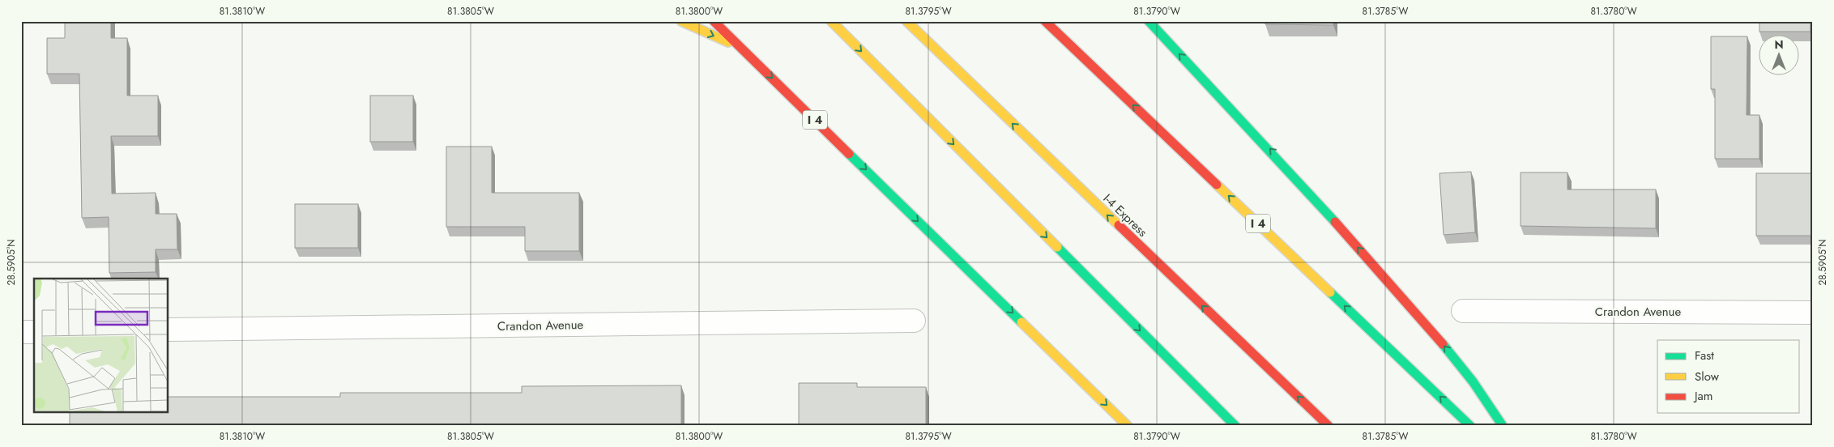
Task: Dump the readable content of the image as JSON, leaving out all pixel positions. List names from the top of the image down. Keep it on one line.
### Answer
{"streets":{"highway":["I 4","I-4 Express"],"street":["Crandon Avenue"]},"legend":["Fast","Slow","Jam"],"north":"top","coordinates":["81.3810°W","81.3805°W","81.3800°W","81.3795°W","81.3790°W","81.3785°W","81.3780°W","28.5905°N"]}
